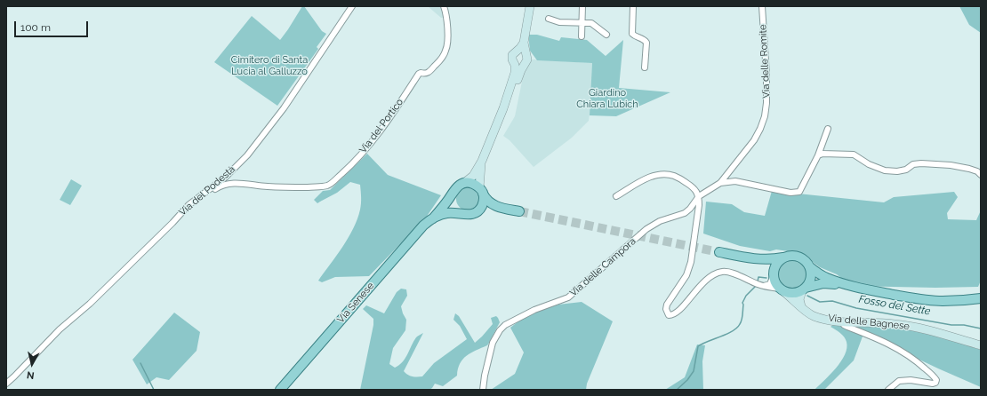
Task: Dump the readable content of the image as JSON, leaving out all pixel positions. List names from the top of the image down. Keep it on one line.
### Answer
{"streets":{"main road":["Via Senese","Via delle Bagnese"],"street":["Via delle Romite","Via del Portico","Via del Podestà","Via delle Campora"]},"crossings":[["Via delle Romite","Via delle Campora"],["Via delle Romite","Via delle Bagnese"],["Via del Portico","Via del Podestà"],["Via delle Campora","Via delle Bagnese"]],"water":["Fosso del Sette"],"parks":["Cimitero di Santa Lucia al Galluzzo","Giardino Chiara Lubich"],"scale_bar":"100 m","north":"bottom"}
